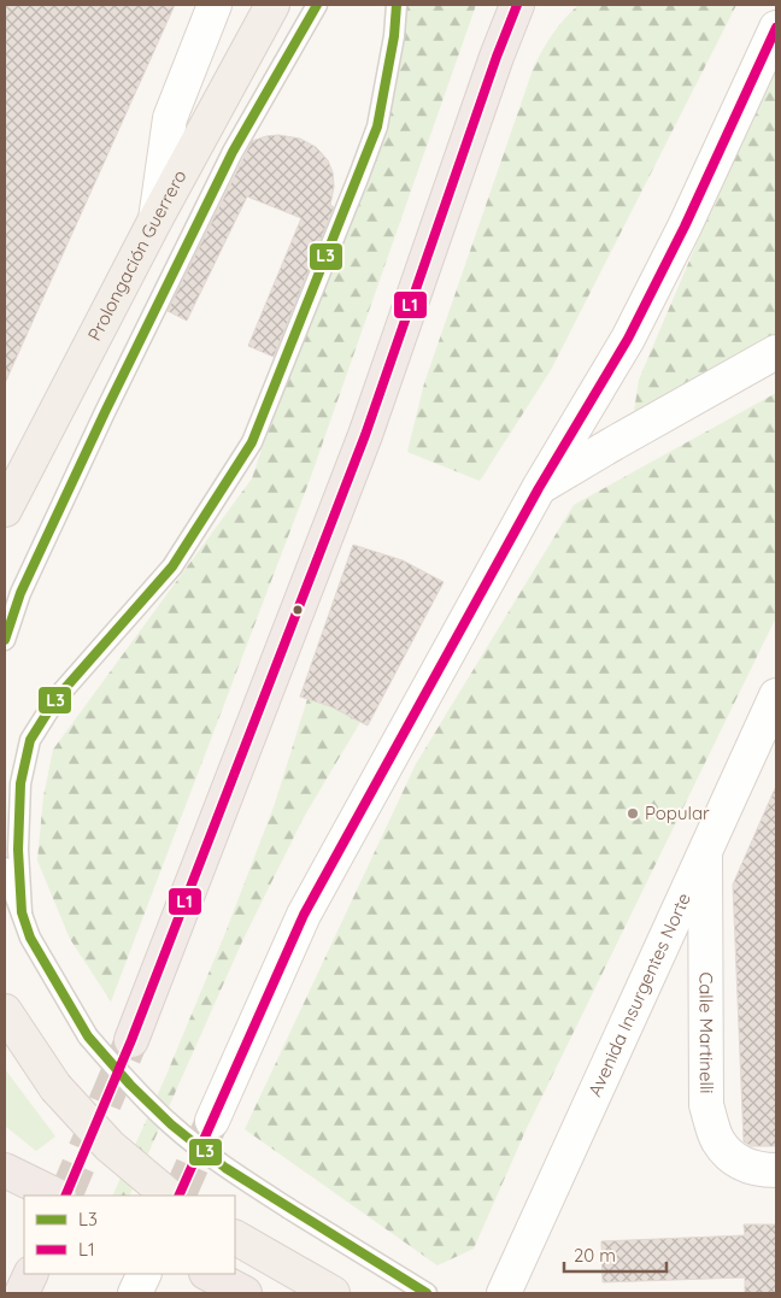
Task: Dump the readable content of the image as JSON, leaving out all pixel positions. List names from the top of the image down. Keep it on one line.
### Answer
{"streets":{"main road":["Prolongación Guerrero","Avenida Insurgentes Norte","Calle Martinelli"]},"crossings":[["Avenida Insurgentes Norte","Calle Martinelli"]],"places":["Popular"],"lines":["transit line L3","transit line L1"],"legend":["L3","L1"],"scale_bar":"20 m"}
